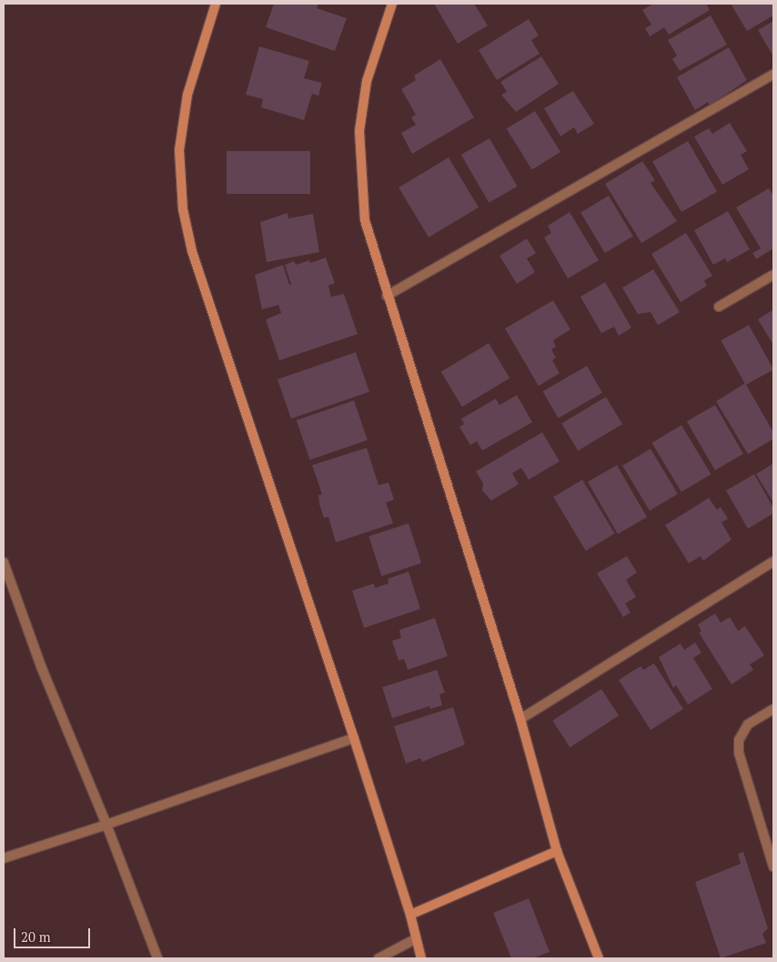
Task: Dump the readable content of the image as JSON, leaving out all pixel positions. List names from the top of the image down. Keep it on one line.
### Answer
{"scale_bar":"20 m"}
